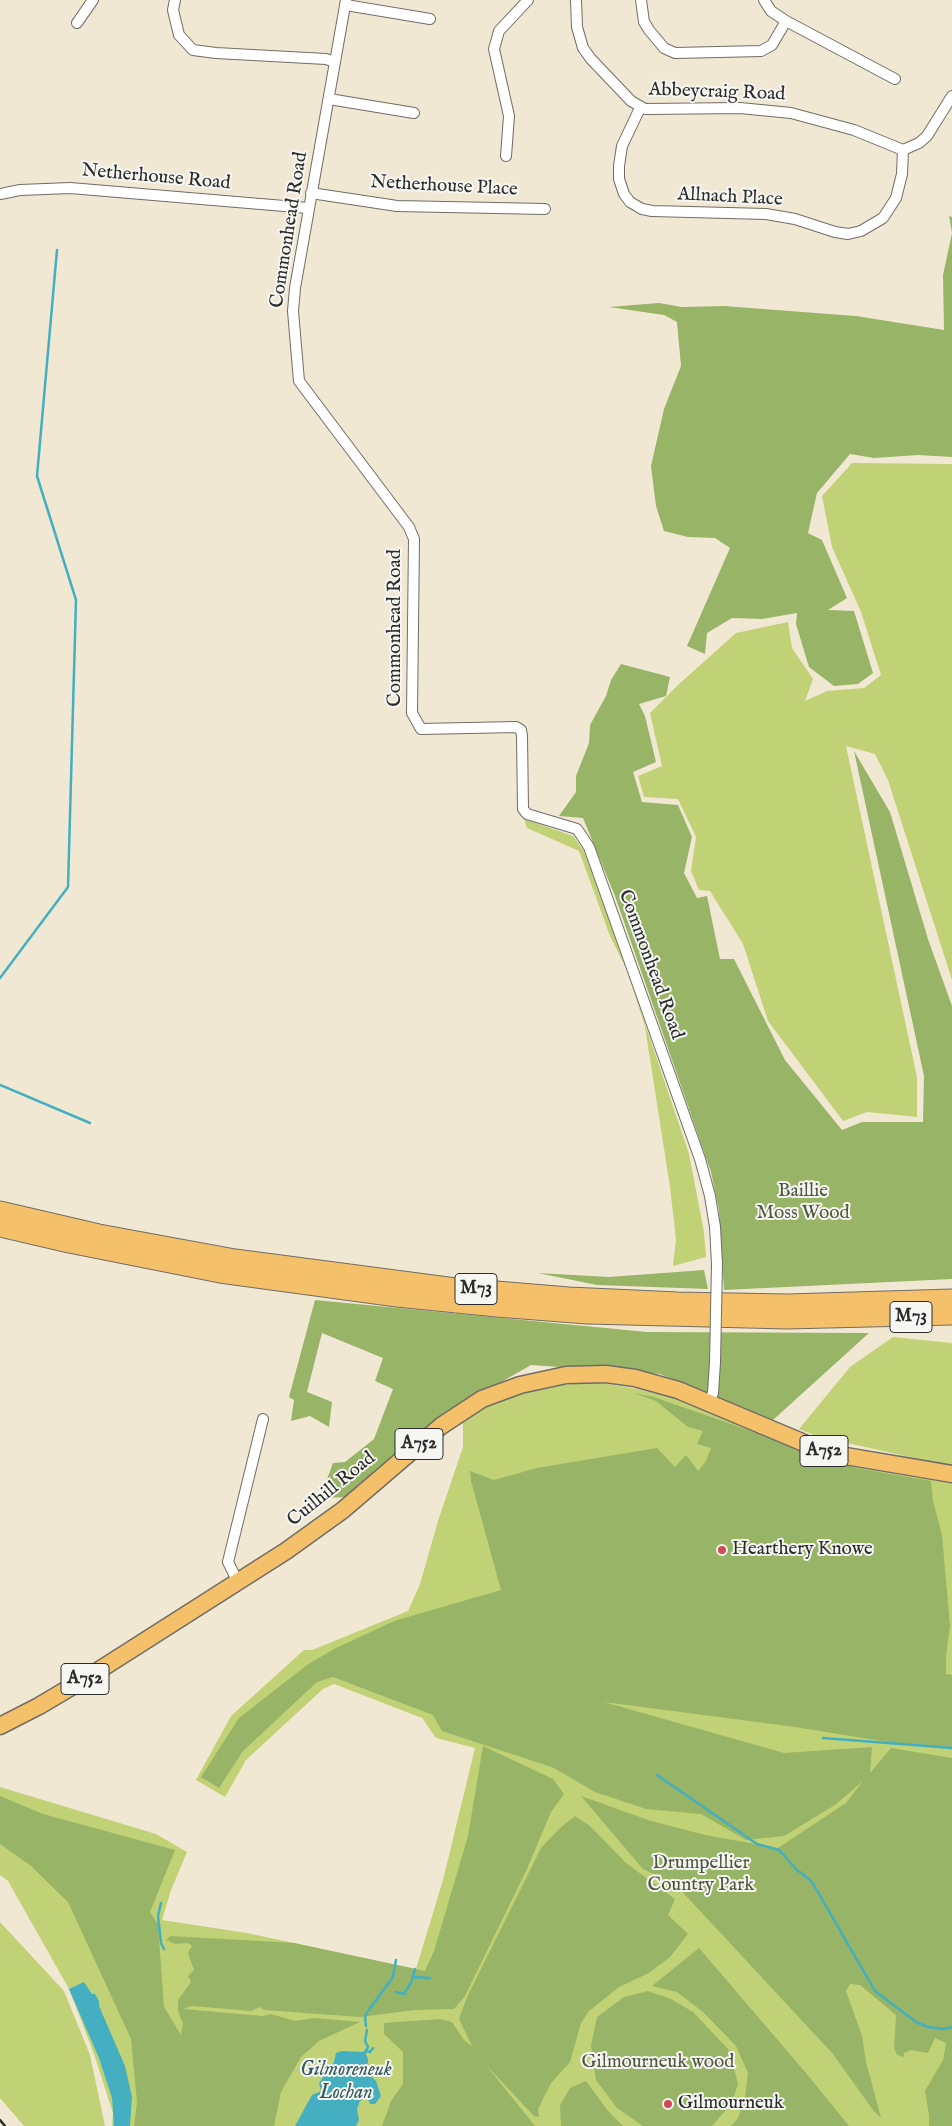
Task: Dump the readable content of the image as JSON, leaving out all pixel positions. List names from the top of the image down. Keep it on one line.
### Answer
{"streets":{"highway":["M73"],"main road":["A752","Cuilhill Road"],"street":["Abbeycraig Road","Netherhouse Road","Netherhouse Place","Allnach Place","Commonhead Road"]},"crossings":[["Abbeycraig Road","Allnach Place"],["Netherhouse Road","Commonhead Road"],["Netherhouse Place","Commonhead Road"],["Commonhead Road","A752"],["Commonhead Road","Cuilhill Road"],["A752","Cuilhill Road"]],"water":["Gilmoreneuk Lochan"],"parks":["Baillie Moss Wood","Drumpellier Country Park","Gilmourneuk wood"],"places":["Hearthery Knowe","Gilmourneuk"]}
